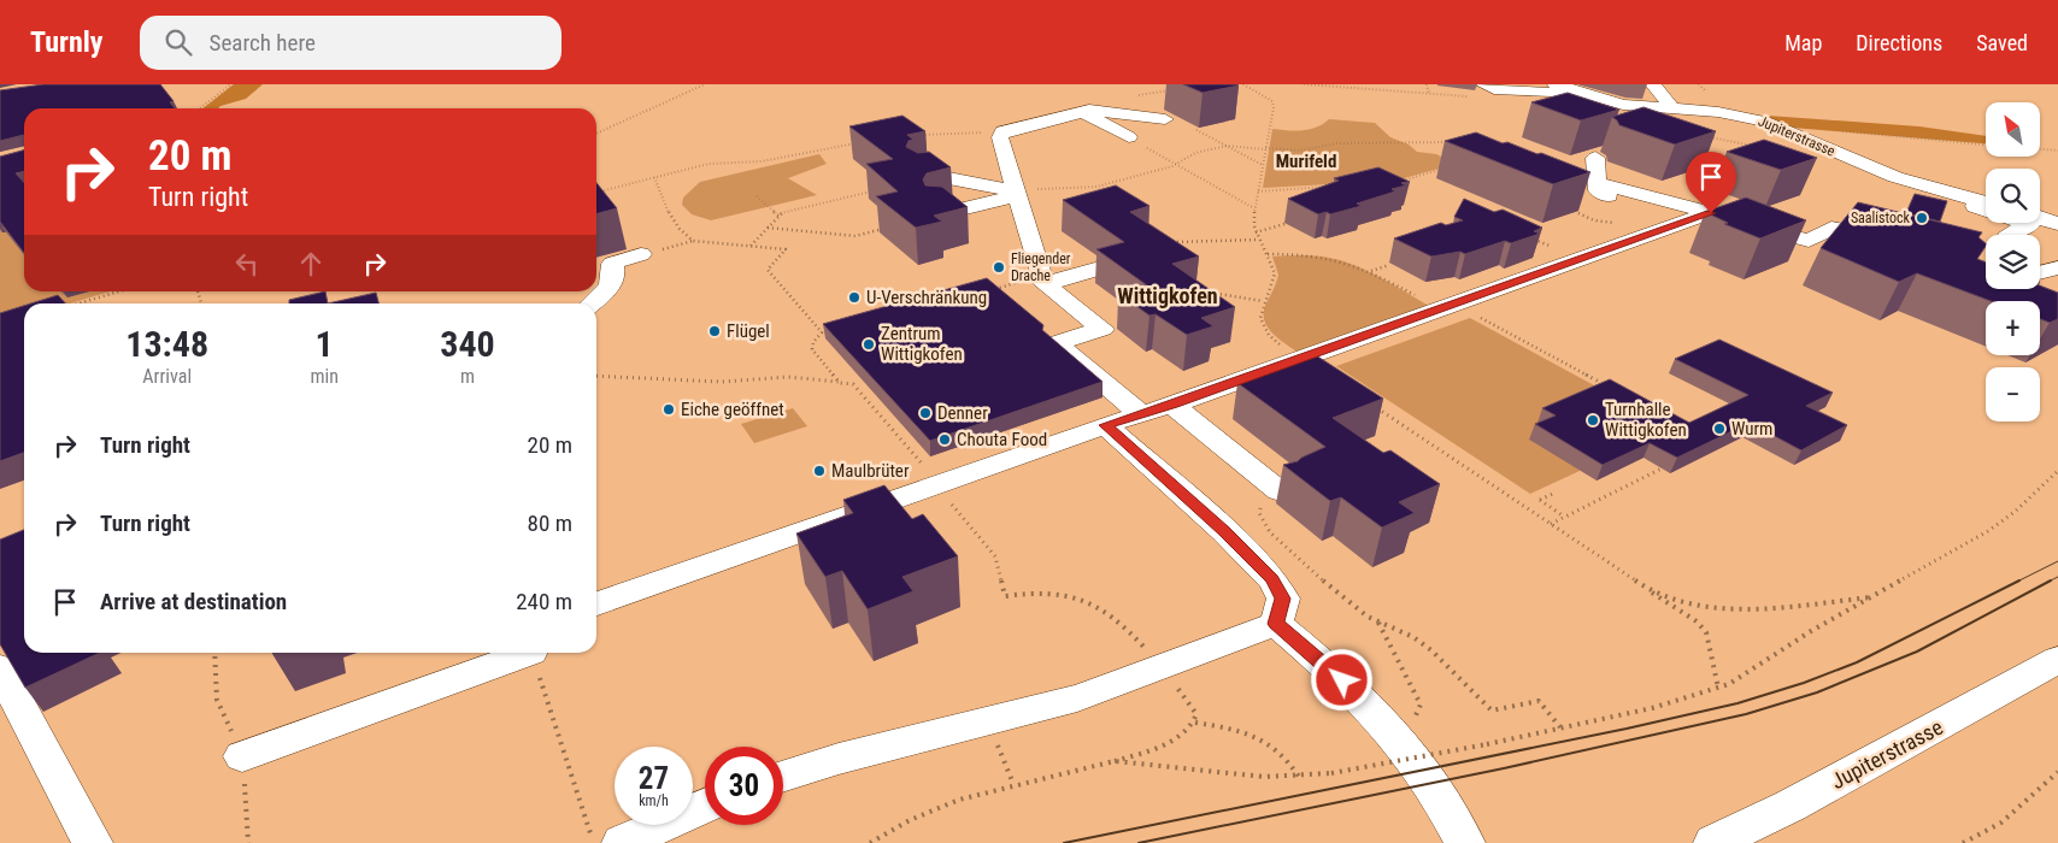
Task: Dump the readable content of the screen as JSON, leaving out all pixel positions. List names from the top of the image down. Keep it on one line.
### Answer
{"streets":{"street":["Jupiterstrasse"]},"districts":["Murifeld","Wittigkofen"],"places":["Saalistock","Fliegender Drache","U-Verschränkung","Flügel","Zentrum Wittigkofen","Eiche geöffnet","Denner","Turnhalle Wittigkofen","Wurm","Chouta Food","Maulbrüter"],"north":"top left","page":{"header":"Turnly","search":"Search here","nav":["Map","Directions","Saved"],"map_buttons":["+","−"],"turn":["20 m","Turn right"],"eta":["13:48","Arrival","1","min","340","m"],"list":[{"name":"Turn right","value":"20 m"},{"name":"Turn right","value":"80 m"},{"name":"Arrive at destination","value":"240 m"}],"speed":"27 km/h","limit":"30"}}
